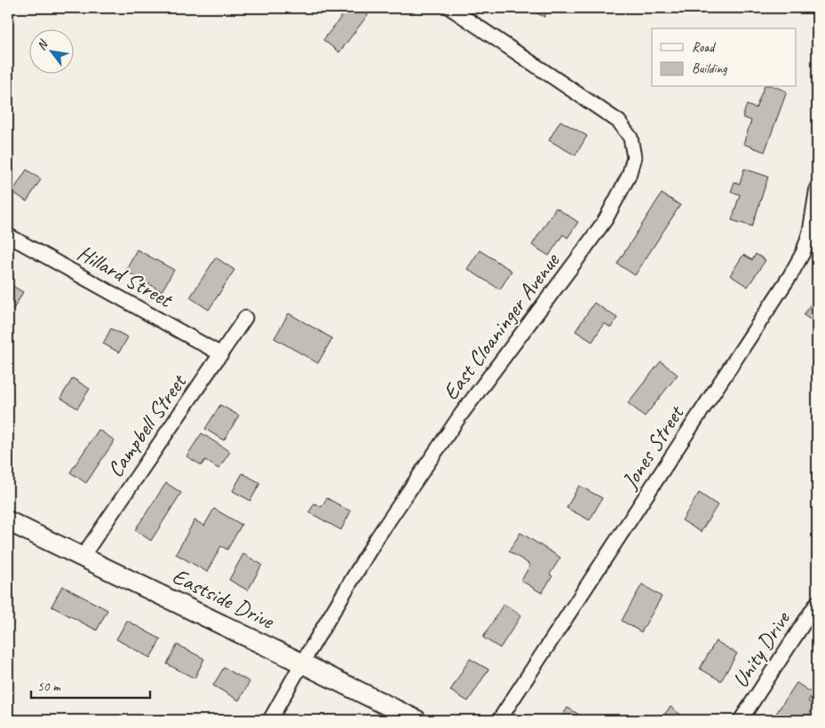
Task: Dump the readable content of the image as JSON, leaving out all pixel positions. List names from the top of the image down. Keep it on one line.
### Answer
{"streets":{"street":["Hillard Street","East Cloaninger Avenue","Campbell Street","Jones Street","Eastside Drive","Unity Drive"]},"crossings":[["Hillard Street","Campbell Street"],["East Cloaninger Avenue","Eastside Drive"],["Campbell Street","Eastside Drive"]],"legend":["Road","Building"],"scale_bar":"50 m","north":"top left"}
